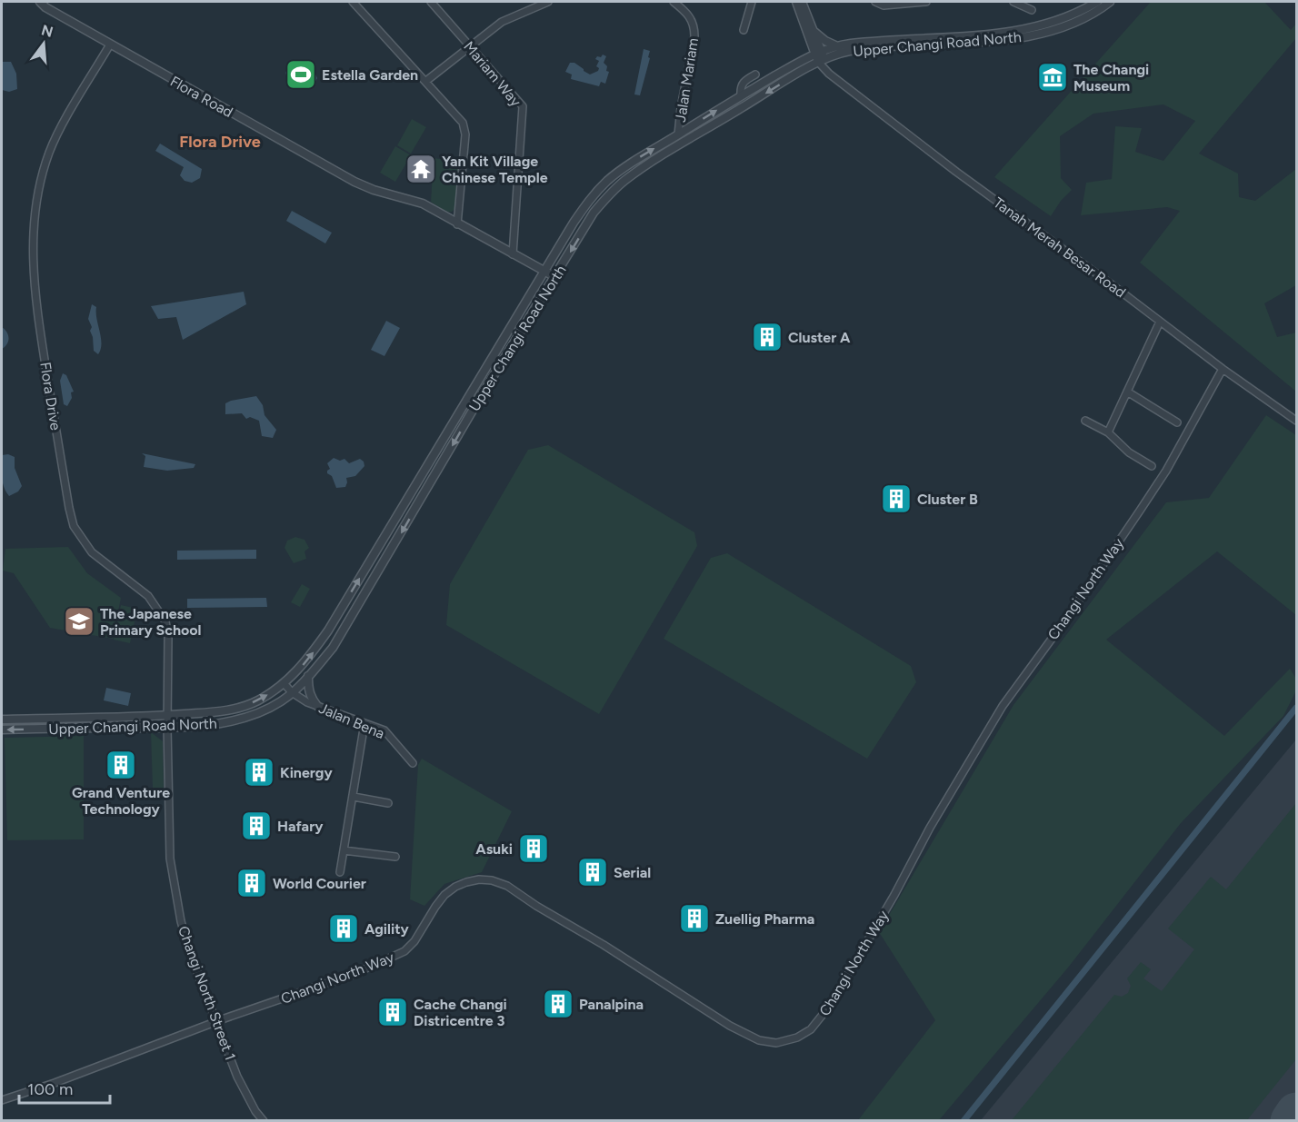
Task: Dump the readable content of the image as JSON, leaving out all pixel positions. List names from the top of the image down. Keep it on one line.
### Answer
{"streets":{"street":["Upper Changi Road North","Mariam Way","Jalan Mariam","Flora Road","Tanah Merah Besar Road","Flora Drive","Changi North Way","Jalan Bena","Changi North Street 1"]},"crossings":[["Upper Changi Road North","Jalan Mariam"],["Upper Changi Road North","Tanah Merah Besar Road"],["Upper Changi Road North","Flora Drive"],["Upper Changi Road North","Jalan Bena"],["Upper Changi Road North","Changi North Street 1"],["Flora Road","Flora Drive"],["Tanah Merah Besar Road","Changi North Way"],["Flora Drive","Changi North Street 1"],["Changi North Way","Changi North Street 1"]],"districts":["Flora Drive"],"places":{"sports":["Estella Garden"],"museum":["The Changi Museum"],"temple":["Yan Kit Village Chinese Temple"],"building":["Cluster A","Cluster B","Grand Venture Technology","Kinergy","Hafary","Asuki","Serial","World Courier","Zuellig Pharma","Agility","Panalpina","Cache Changi Districentre 3"],"school or university":["The Japanese Primary School"]},"scale_bar":"100 m","north":"top"}
